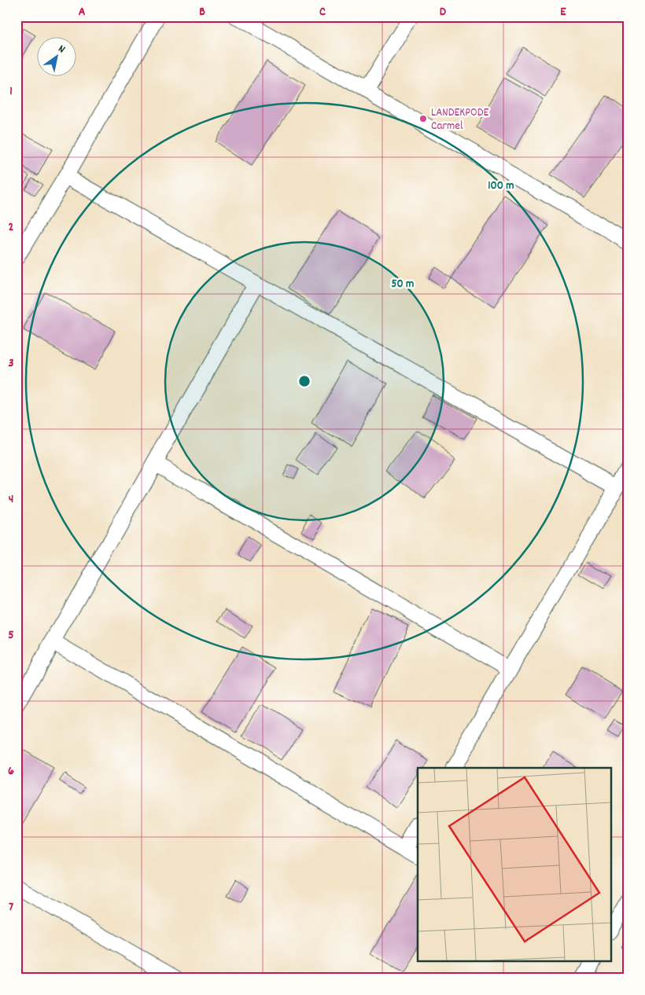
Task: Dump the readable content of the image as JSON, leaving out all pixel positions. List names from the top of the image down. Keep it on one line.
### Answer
{"places":["LANDEKPODE Carmel"],"north":"top right","grid":{"columns":["A","B","C","D","E"],"rows":["1","2","3","4","5","6","7"]},"rings":["100 m","50 m"]}
